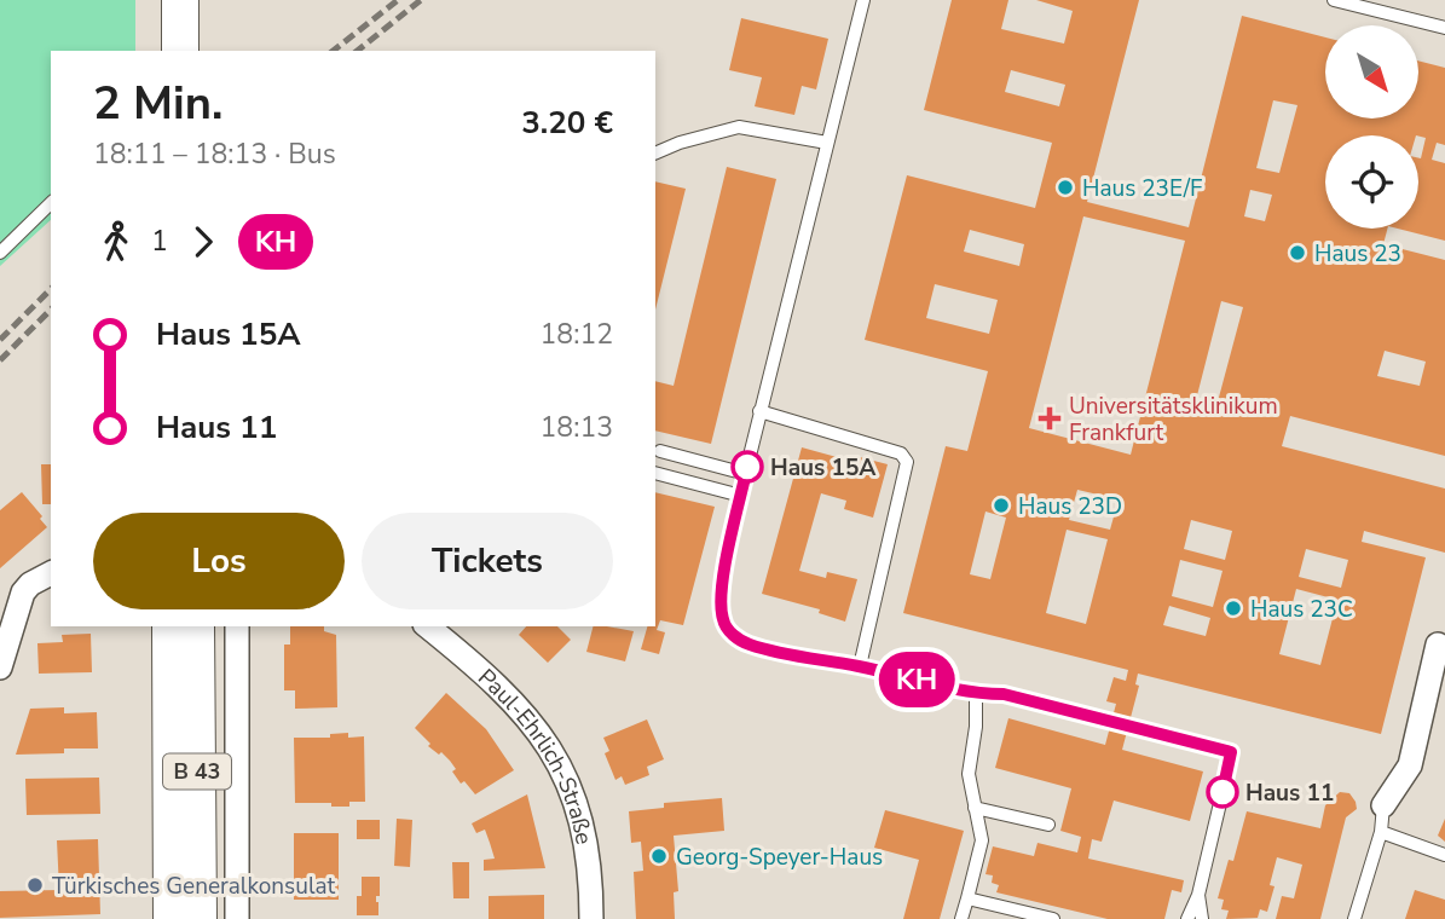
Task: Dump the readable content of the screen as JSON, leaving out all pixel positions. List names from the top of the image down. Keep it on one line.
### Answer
{"streets":{"main road":["B 43"],"street":["Paul-Ehrlich-Straße"]},"places":{"other":["Haus 23E/F","Haus 23","Haus 15A","Haus 23D","Haus 23C","Haus 11","Georg-Speyer-Haus","Türkisches Generalkonsulat"],"health":["Universitätsklinikum Frankfurt"]},"lines":["bus line KH"],"north":"bottom right","page":{"on_map":"KH","heading":["2 Min.","18:11 – 18:13 · Bus","3.20 €"],"legs":["1","KH"],"list":[{"name":"Haus 15A","value":"18:12"},{"name":"Haus 11","value":"18:13"}],"buttons":["Los","Tickets"]}}
